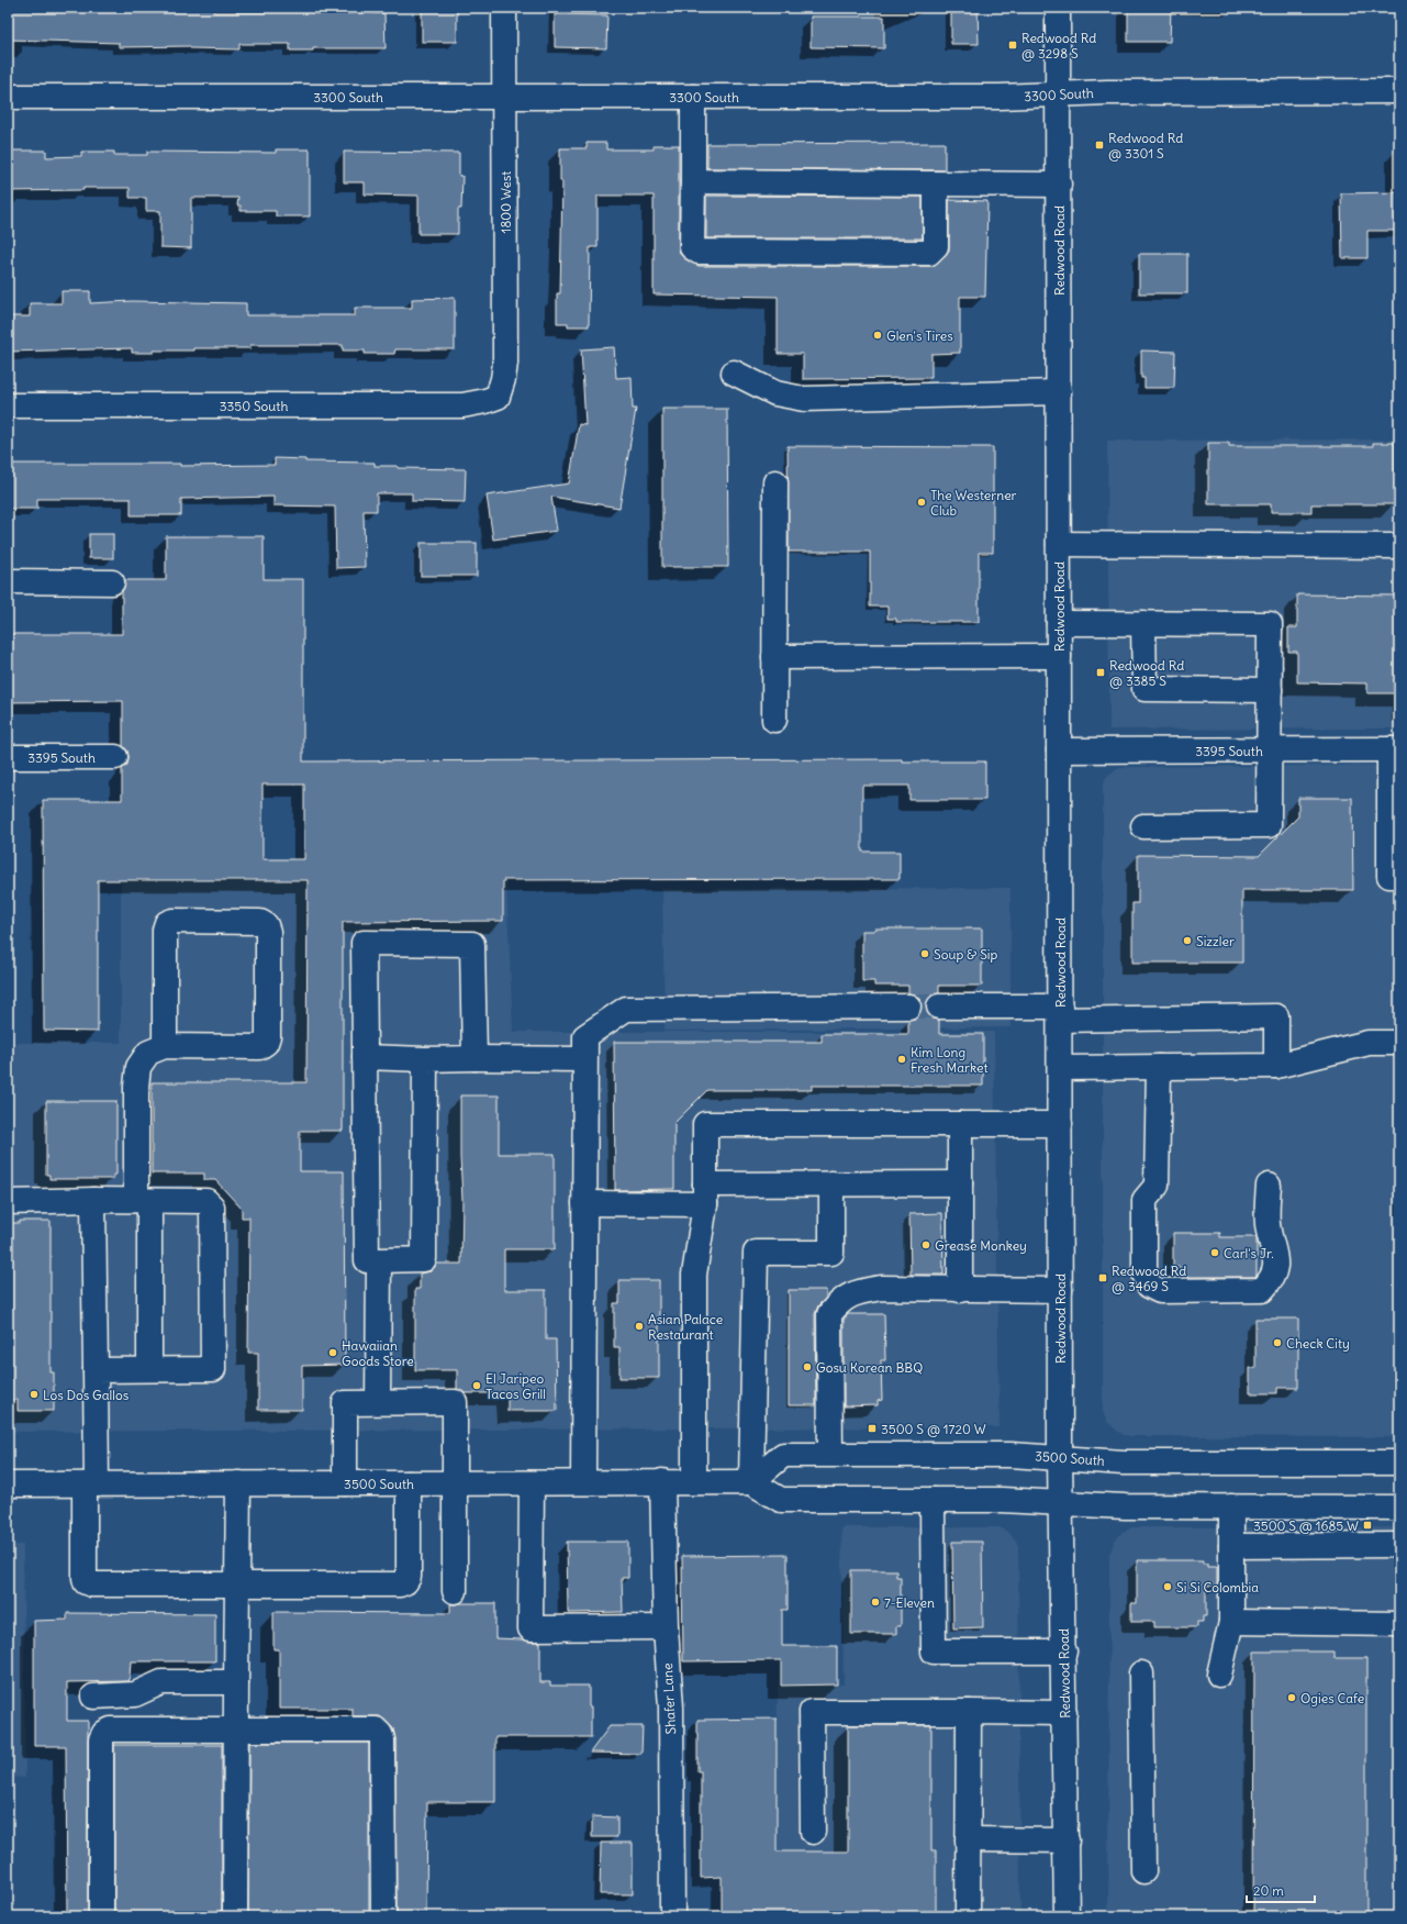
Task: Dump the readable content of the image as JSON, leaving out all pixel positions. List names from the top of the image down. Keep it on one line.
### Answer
{"streets":{"main road":["3300 South","1800 West","Redwood Road","3350 South","3395 South","3500 South","Shafer Lane"]},"crossings":[["3300 South","1800 West"],["3300 South","Redwood Road"],["1800 West","3350 South"],["Redwood Road","3395 South"],["Redwood Road","3500 South"],["3500 South","Shafer Lane"]],"places":{"transit":["Redwood Rd @ 3298 S","Redwood Rd @ 3301 S","Redwood Rd @ 3385 S","Redwood Rd @ 3469 S","3500 S @ 1720 W","3500 S @ 1685 W"],"other":["Glen's Tires","The Westerner Club","Sizzler","Soup & Sip","Kim Long Fresh Market","Grease Monkey","Carl's Jr.","Asian Palace Restaurant","Check City","Hawaiian Goods Store","Gosu Korean BBQ","El Jaripeo Tacos Grill","Los Dos Gallos","Si Si Colombia","7-Eleven","Ogies Cafe"]},"scale_bar":"20 m"}
